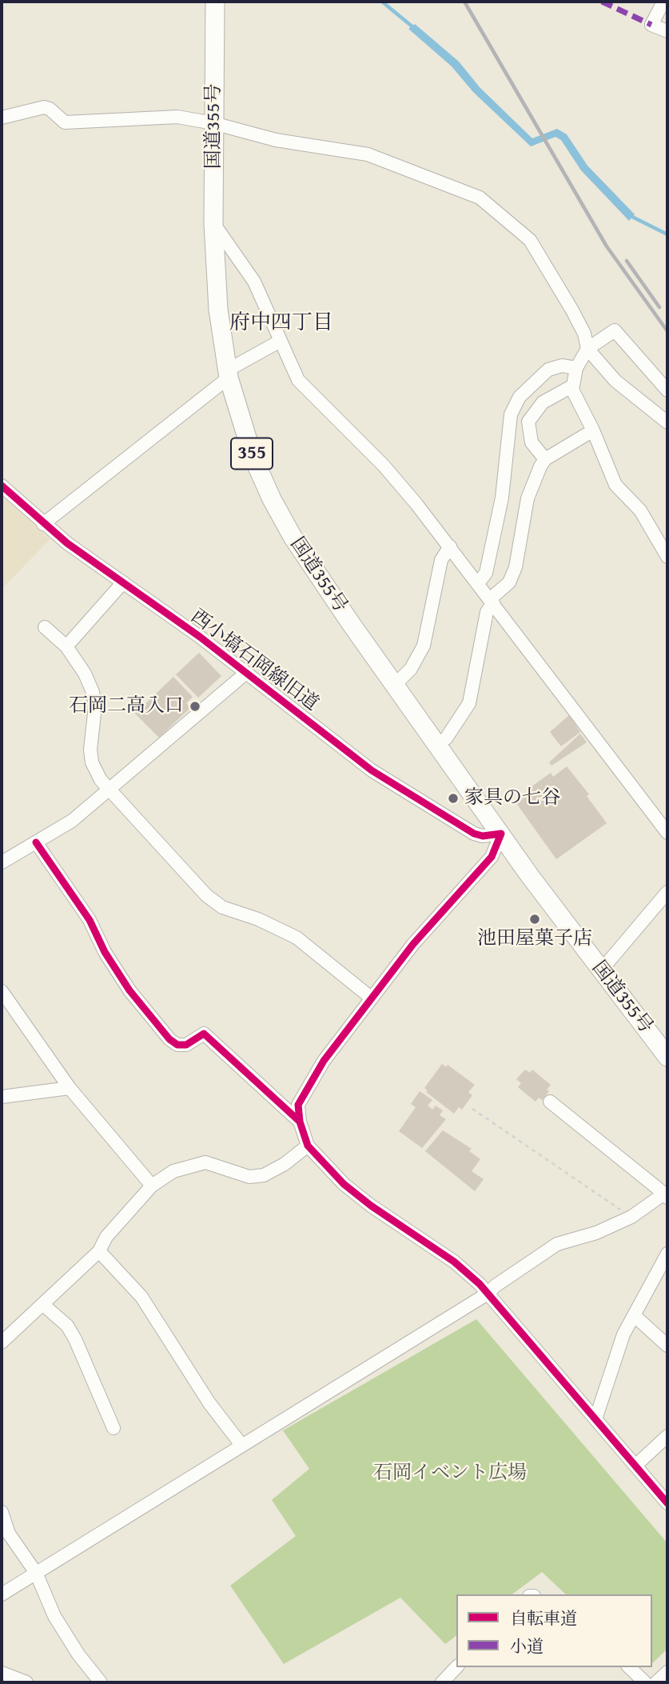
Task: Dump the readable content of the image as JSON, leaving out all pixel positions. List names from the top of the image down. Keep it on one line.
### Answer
{"streets":{"highway":["国道355号","355"],"street":["西小塙石岡線旧道"]},"crossings":[["国道355号","西小塙石岡線旧道"]],"districts":["府中四丁目"],"parks":["石岡イベント広場"],"places":["石岡二高入口","家具の七谷","池田屋菓子店"],"legend":["自転車道","小道"]}
